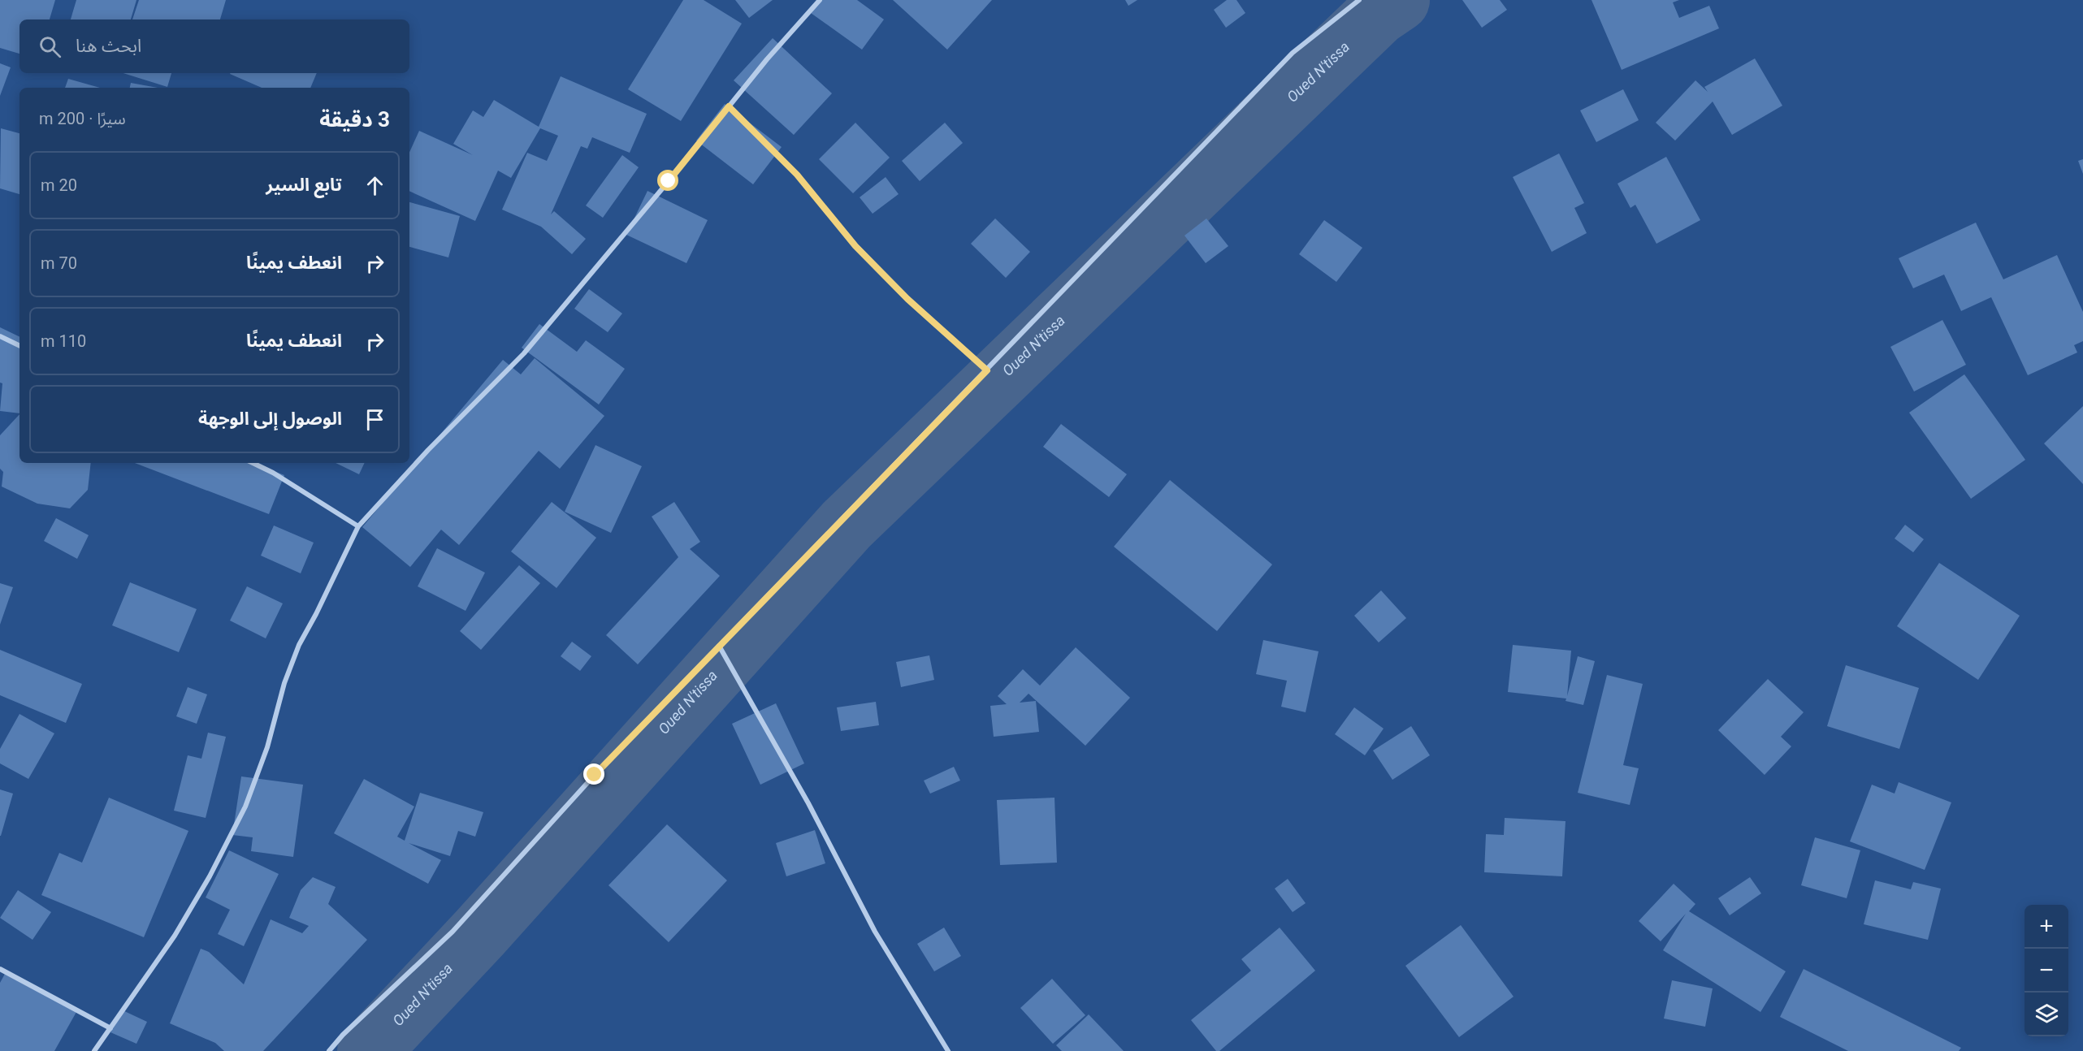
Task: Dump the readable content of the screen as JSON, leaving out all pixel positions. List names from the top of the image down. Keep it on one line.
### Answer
{"water":["Oued N'tissa"],"page":{"search":"ابحث هنا","heading":["3 دقيقة","سيرًا · 200 m"],"list":[["تابع السير","20 m"],["انعطف يمينًا","70 m"],["انعطف يمينًا","110 m"],"الوصول إلى الوجهة"],"map_buttons":["+","−"]}}
